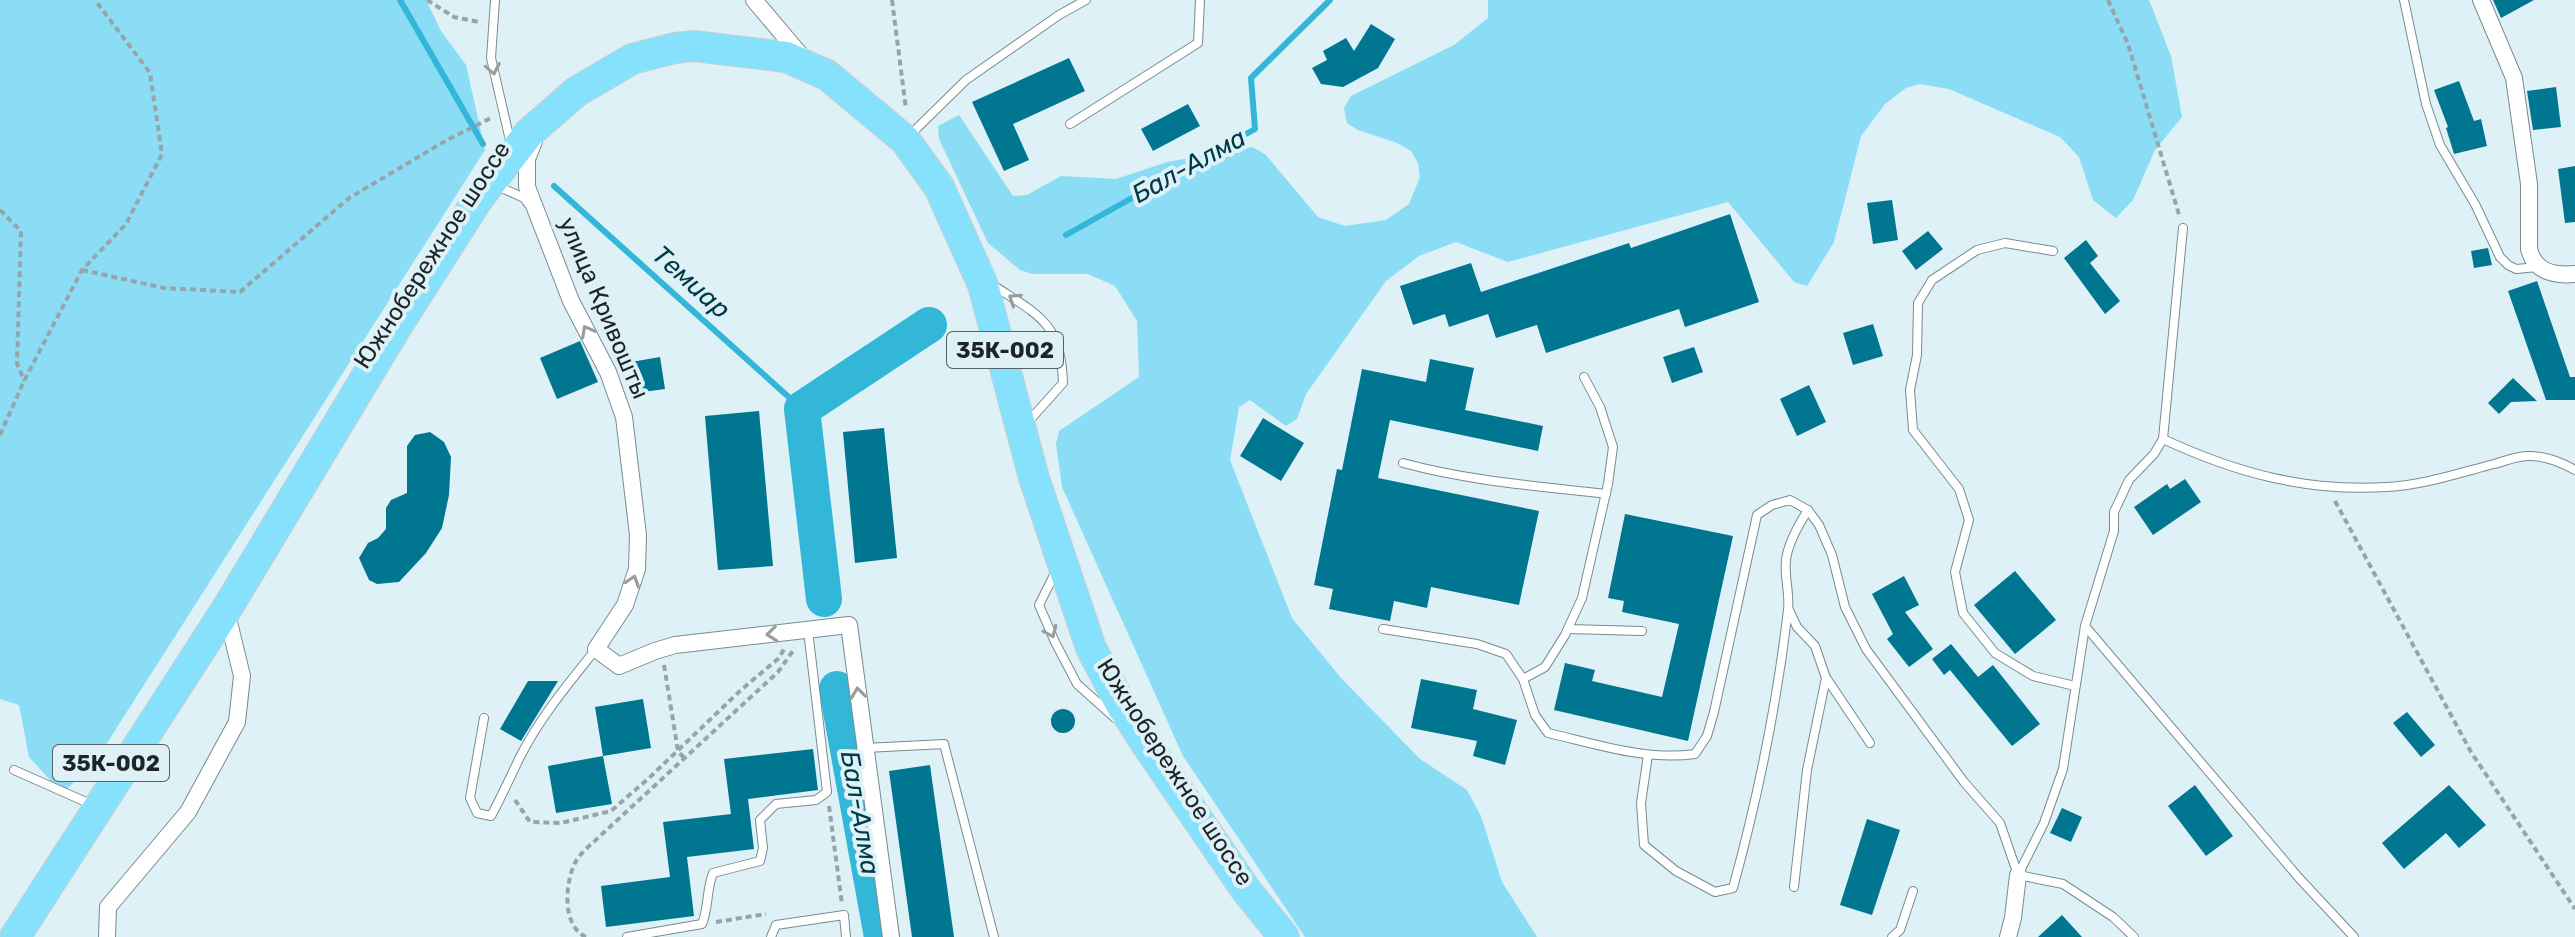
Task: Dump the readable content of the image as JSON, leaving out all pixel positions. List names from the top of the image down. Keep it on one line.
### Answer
{"streets":{"highway":["Южнобережное шоссе","35К-002"],"street":["улица Кривошты"]},"crossings":[["Южнобережное шоссе","улица Кривошты"]],"one_way":["улица Кривошты"],"water":["Бал-Алма","Темиар"]}
